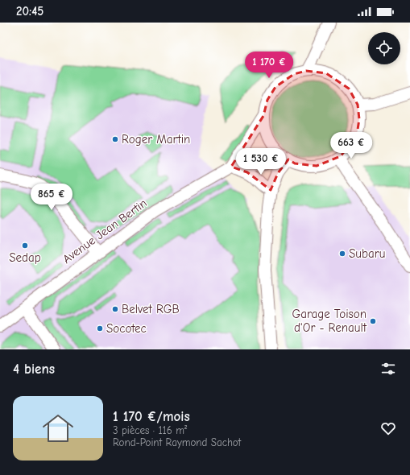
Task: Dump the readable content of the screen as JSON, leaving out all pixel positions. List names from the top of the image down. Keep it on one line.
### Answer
{"streets":{"street":["Avenue Jean Bertin"]},"places":["Roger Martin","Sedap","Subaru","Belvet RGB","Garage Toison d'Or - Renault","Socotec"],"page":{"status":"20:45","price":["1 170 €","663 €","1 530 €","865 €"],"heading":"4 biens","list":[{"name":"1 170 €/mois","note":"3 pièces · 116 m² · Rond-Point Raymond Sachot"}]}}
